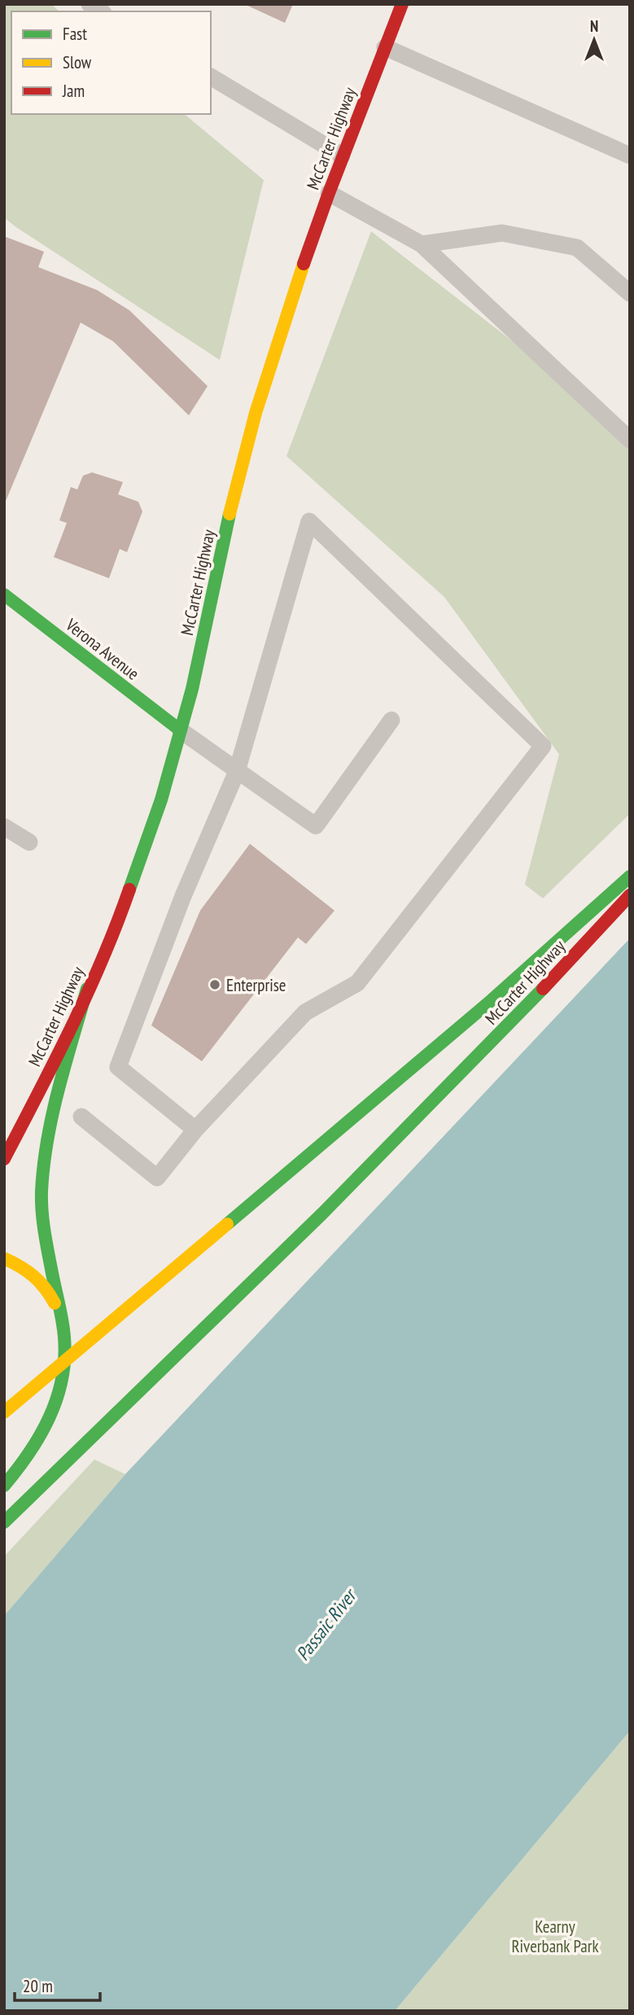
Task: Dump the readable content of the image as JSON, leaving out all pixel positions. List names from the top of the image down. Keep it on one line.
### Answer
{"streets":{"main road":["McCarter Highway","Verona Avenue"]},"crossings":[["McCarter Highway","Verona Avenue"]],"water":["Passaic River"],"parks":["Kearny Riverbank Park"],"places":["Enterprise"],"legend":["Fast","Slow","Jam"],"scale_bar":"20 m","north":"top"}
